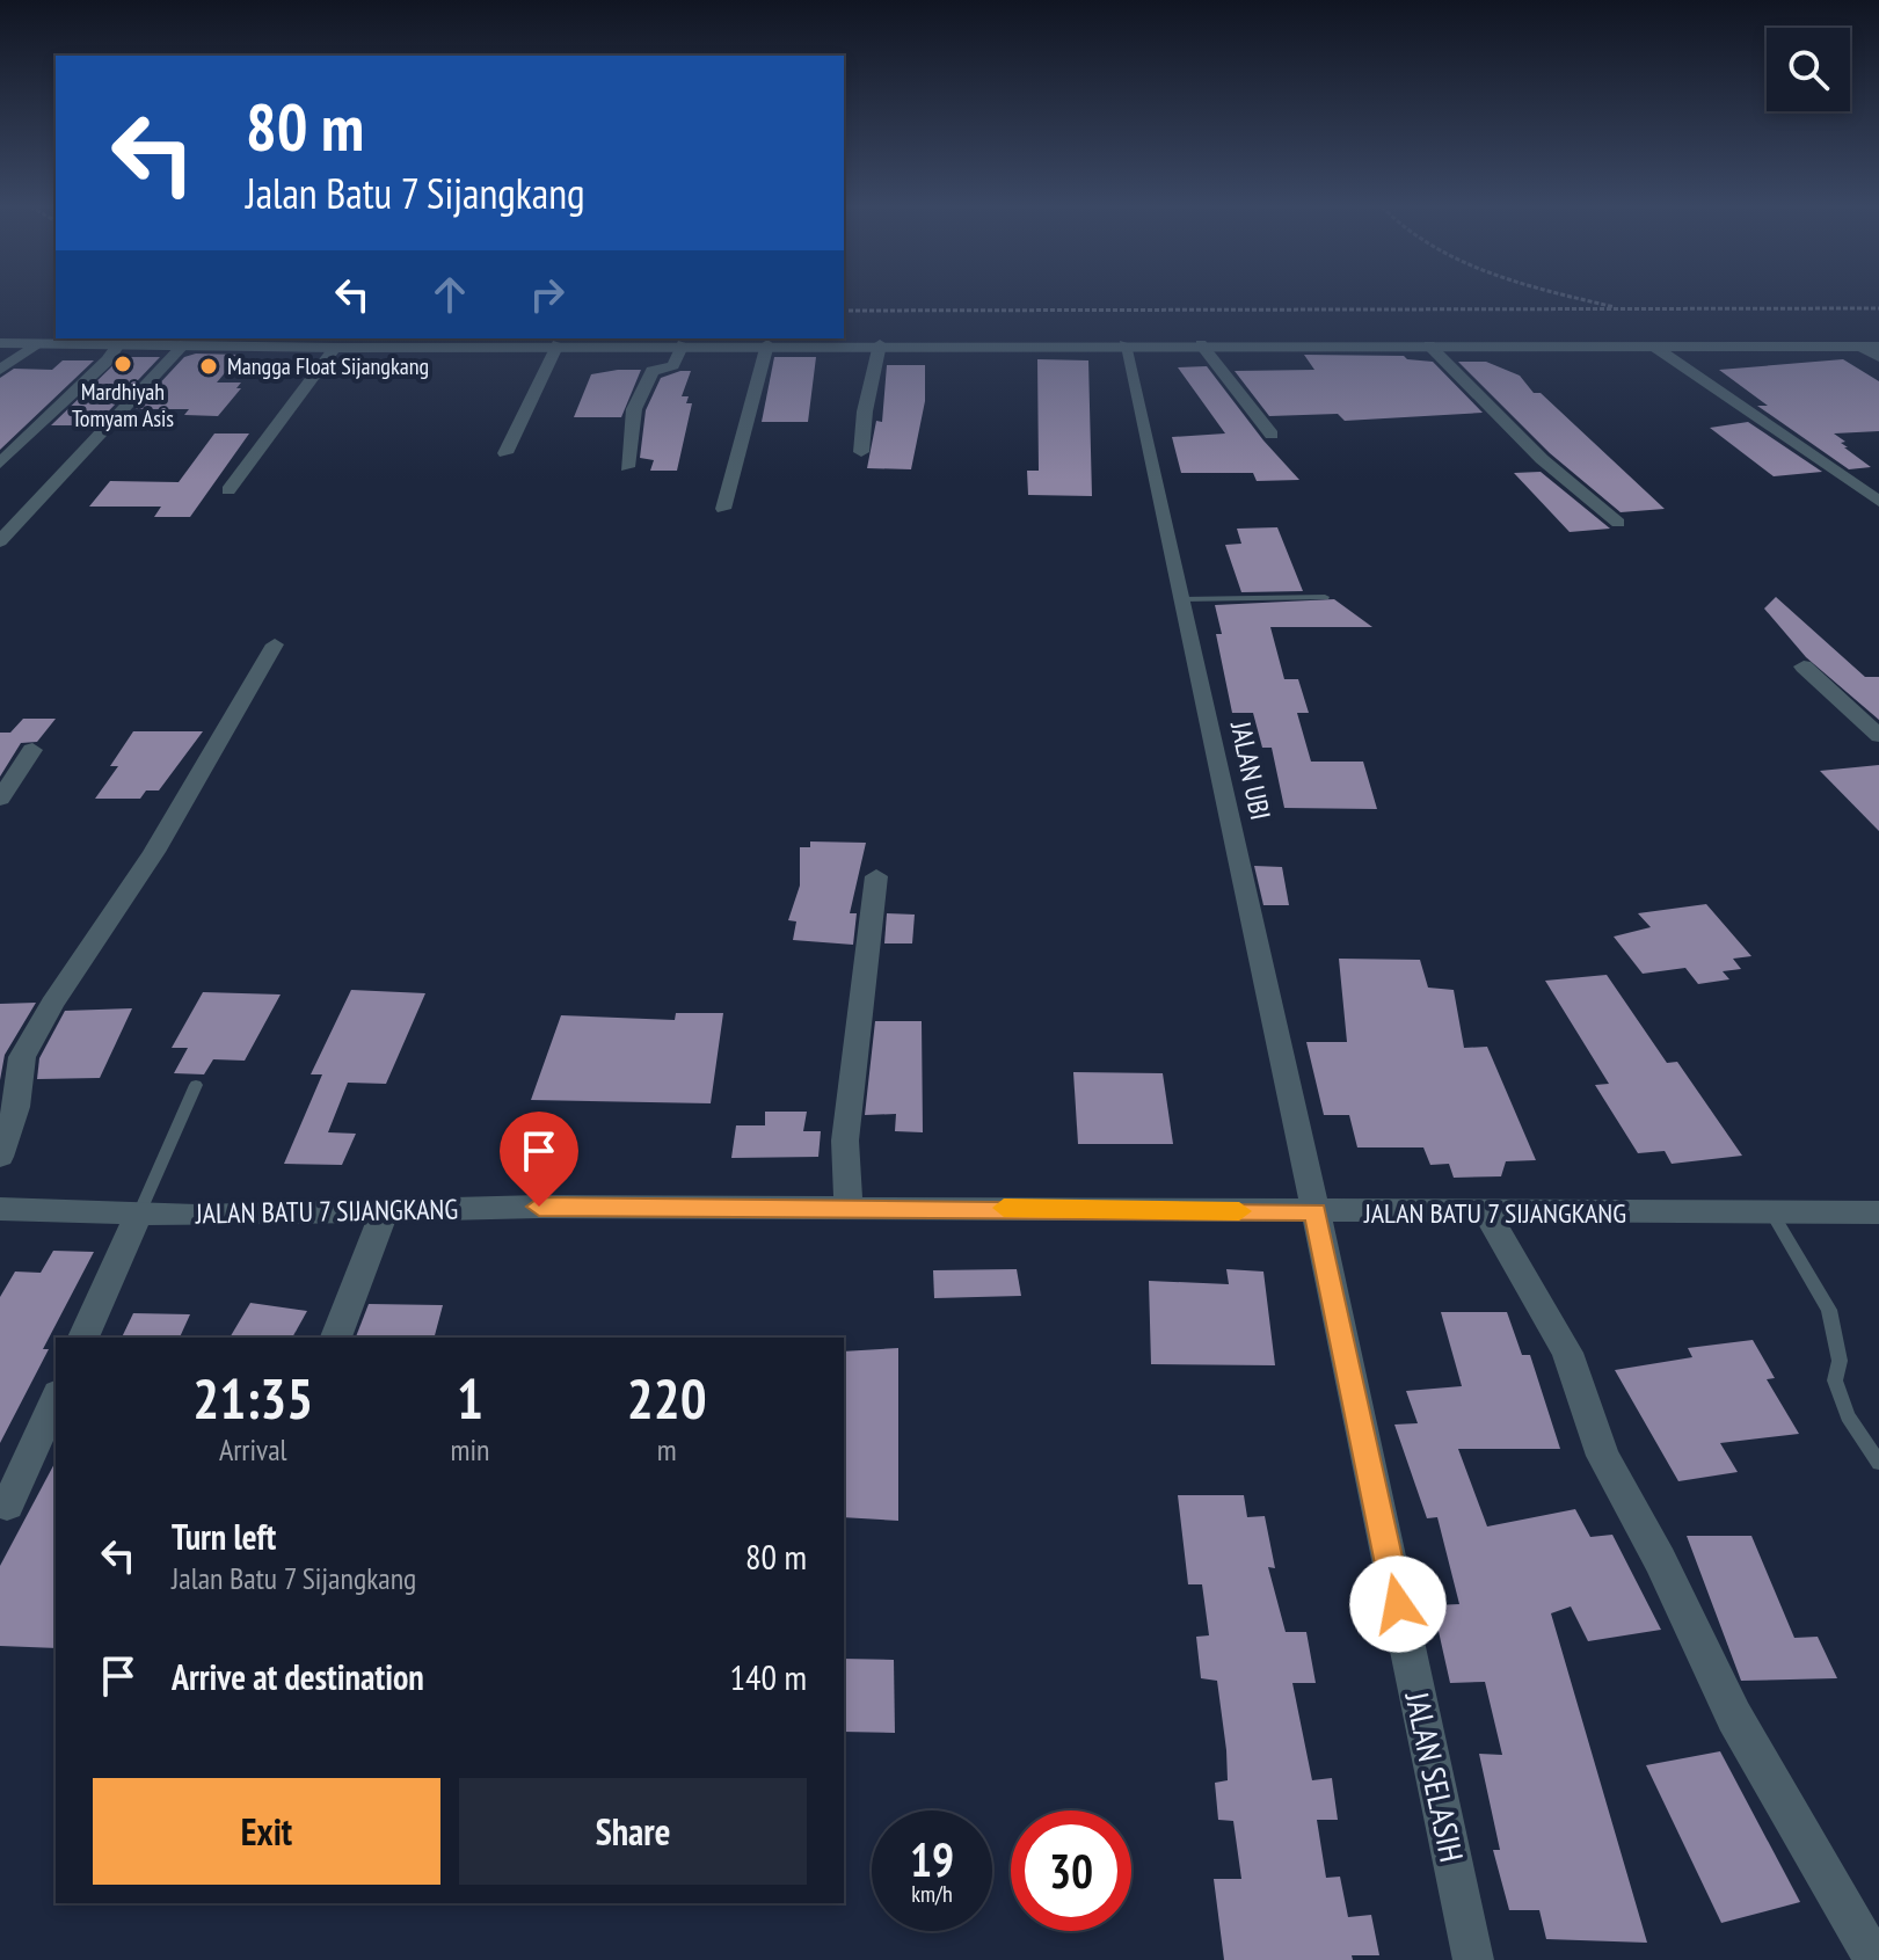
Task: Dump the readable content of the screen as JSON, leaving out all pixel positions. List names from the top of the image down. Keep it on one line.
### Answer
{"streets":{"street":["JALAN UBI","JALAN BATU 7 SIJANGKANG","JALAN SELASIH"]},"crossings":[["JALAN UBI","JALAN BATU 7 SIJANGKANG"],["JALAN UBI","JALAN SELASIH"],["JALAN BATU 7 SIJANGKANG","JALAN SELASIH"]],"places":["Mardhiyah Tomyam Asis","Mangga Float Sijangkang"],"page":{"turn":["80 m","Jalan Batu 7 Sijangkang"],"eta":["21:35","Arrival","1","min","220","m"],"list":[{"name":"Turn left","note":"Jalan Batu 7 Sijangkang","value":"80 m"},{"name":"Arrive at destination","value":"140 m"}],"buttons":["Exit","Share"],"speed":"19 km/h","limit":"30"}}
